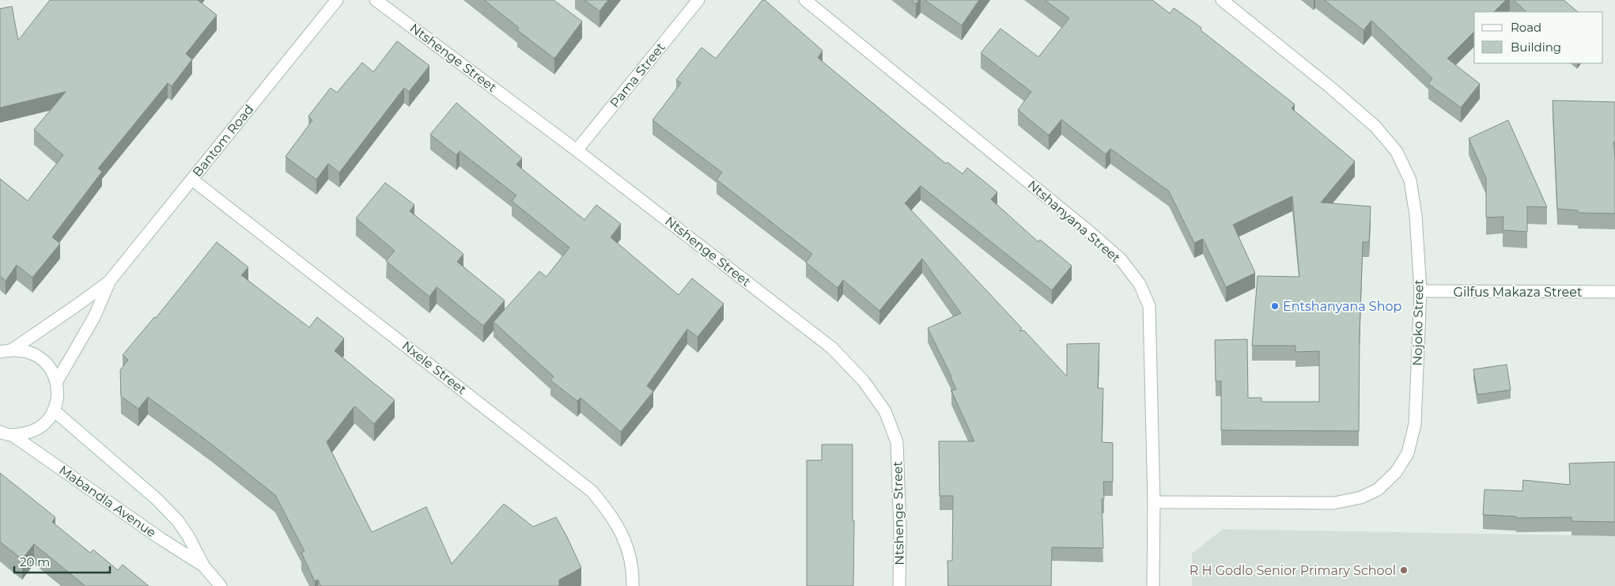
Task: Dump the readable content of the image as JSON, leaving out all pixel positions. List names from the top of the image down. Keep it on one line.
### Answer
{"streets":{"street":["Ntshenge Street","Pama Street","Bantom Road","Ntshanyana Street","Gilfus Makaza Street","Nojoko Street","Nxele Street","Mabandla Avenue"]},"crossings":[["Ntshenge Street","Pama Street"],["Bantom Road","Nxele Street"],["Ntshanyana Street","Nojoko Street"],["Gilfus Makaza Street","Nojoko Street"]],"places":["Entshanyana Shop","R H Godlo Senior Primary School"],"legend":["Road","Building"],"scale_bar":"20 m"}
